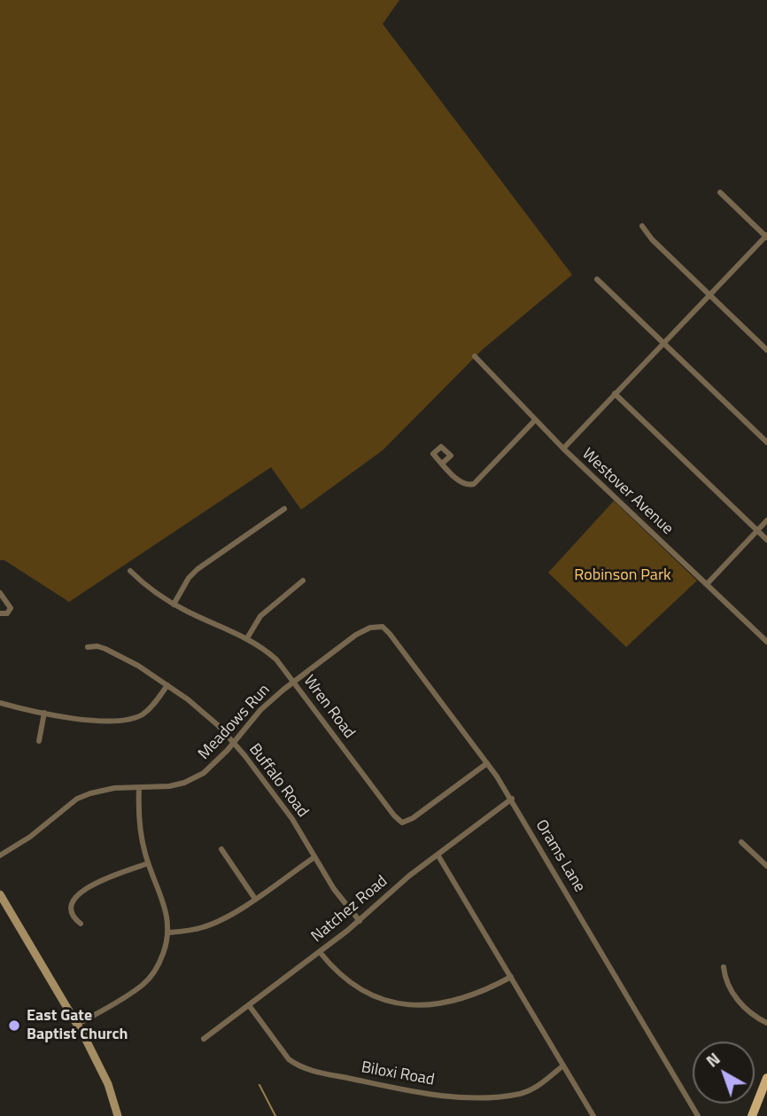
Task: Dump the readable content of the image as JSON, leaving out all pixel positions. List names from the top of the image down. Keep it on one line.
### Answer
{"streets":{"street":["Westover Avenue","Wren Road","Meadows Run","Buffalo Road","Orams Lane","Natchez Road","Biloxi Road"]},"crossings":[["Wren Road","Meadows Run"],["Wren Road","Orams Lane"],["Meadows Run","Buffalo Road"],["Meadows Run","Orams Lane"],["Buffalo Road","Natchez Road"],["Orams Lane","Natchez Road"],["Natchez Road","Biloxi Road"]],"parks":["Robinson Park"],"places":["East Gate Baptist Church"],"north":"top left"}
